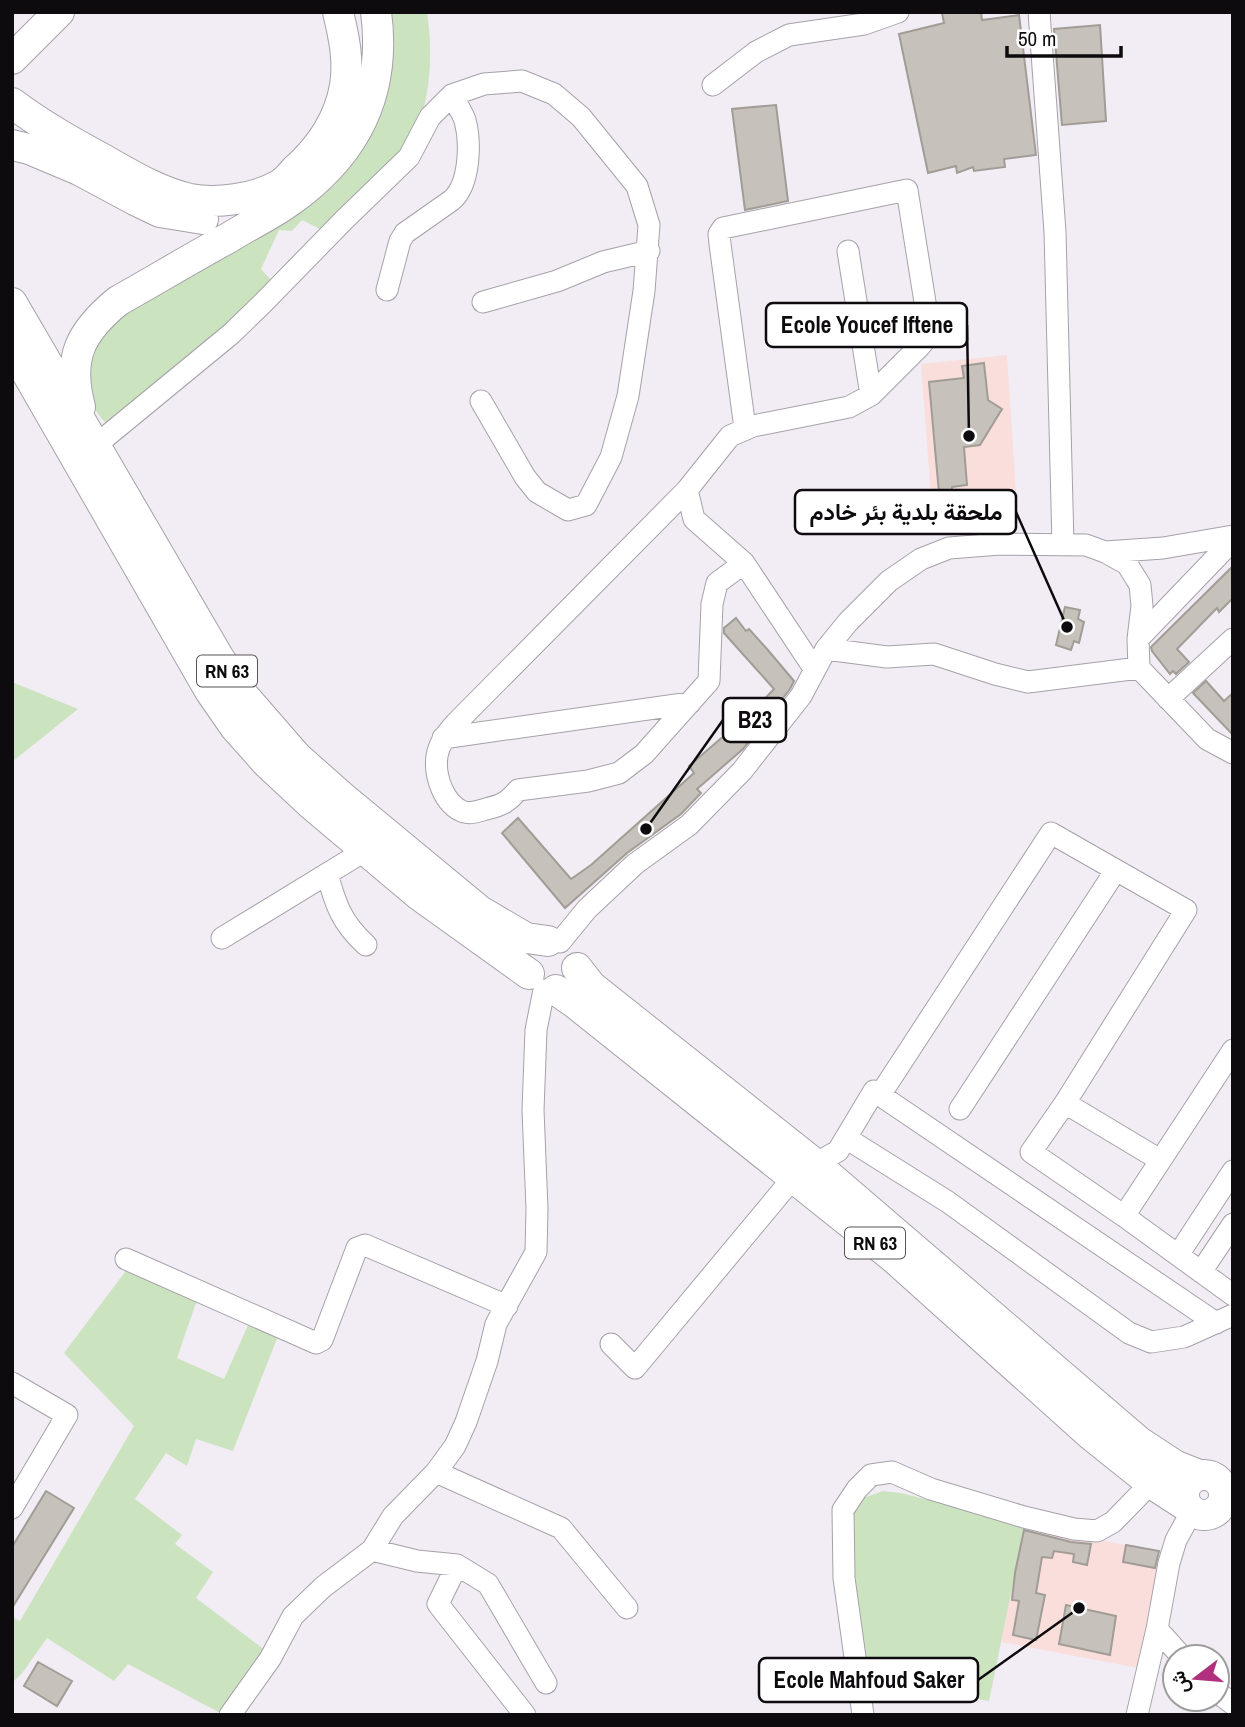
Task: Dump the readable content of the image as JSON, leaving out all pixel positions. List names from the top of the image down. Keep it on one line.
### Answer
{"streets":{"highway":["RN 63"]},"places":["Ecole Youcef Iftene","ملحقة بلدية بئر خادم","B23","Ecole Mahfoud Saker"],"scale_bar":"50 m","north":"left"}
